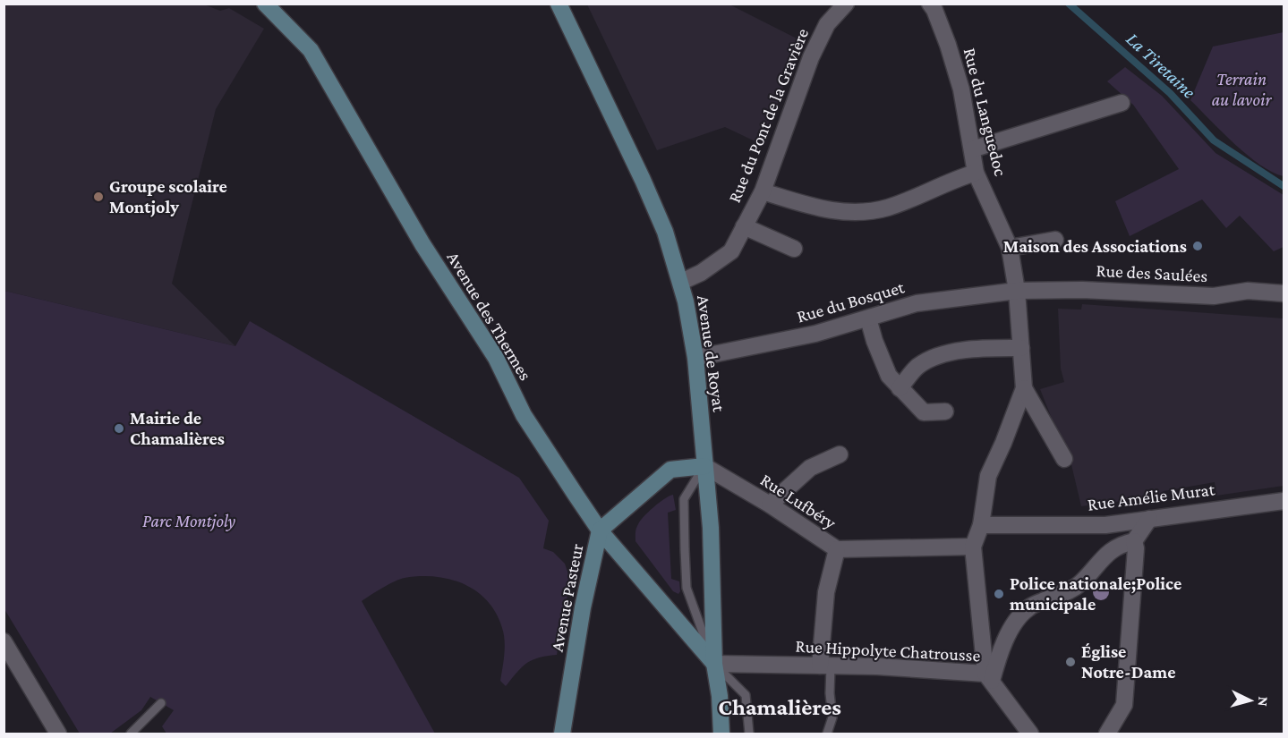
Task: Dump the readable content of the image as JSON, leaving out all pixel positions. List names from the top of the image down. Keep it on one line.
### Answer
{"streets":{"street":["Rue du Languedoc","Rue du Pont de la Gravière","Rue des Saulées","Rue du Bosquet","Avenue des Thermes","Avenue de Royat","Rue Amélie Murat","Rue Lufbéry","Avenue Pasteur","Rue Hippolyte Chatrousse"]},"crossings":[["Rue du Languedoc","Rue des Saulées"],["Rue du Languedoc","Rue du Bosquet"],["Rue du Pont de la Gravière","Avenue de Royat"],["Rue des Saulées","Rue du Bosquet"],["Rue du Bosquet","Avenue de Royat"],["Avenue des Thermes","Avenue de Royat"],["Avenue des Thermes","Avenue Pasteur"],["Avenue des Thermes","Rue Hippolyte Chatrousse"],["Avenue de Royat","Rue Lufbéry"],["Avenue de Royat","Avenue Pasteur"],["Avenue de Royat","Rue Hippolyte Chatrousse"],["Rue Lufbéry","Avenue Pasteur"]],"districts":["Chamalières"],"water":["La Tiretaine"],"parks":["Terrain au lavoir","Parc Montjoly"],"places":["Groupe scolaire Montjoly","Maison des Associations","Mairie de Chamalières","Police nationale;Police municipale","Église Notre-Dame"],"north":"right"}
